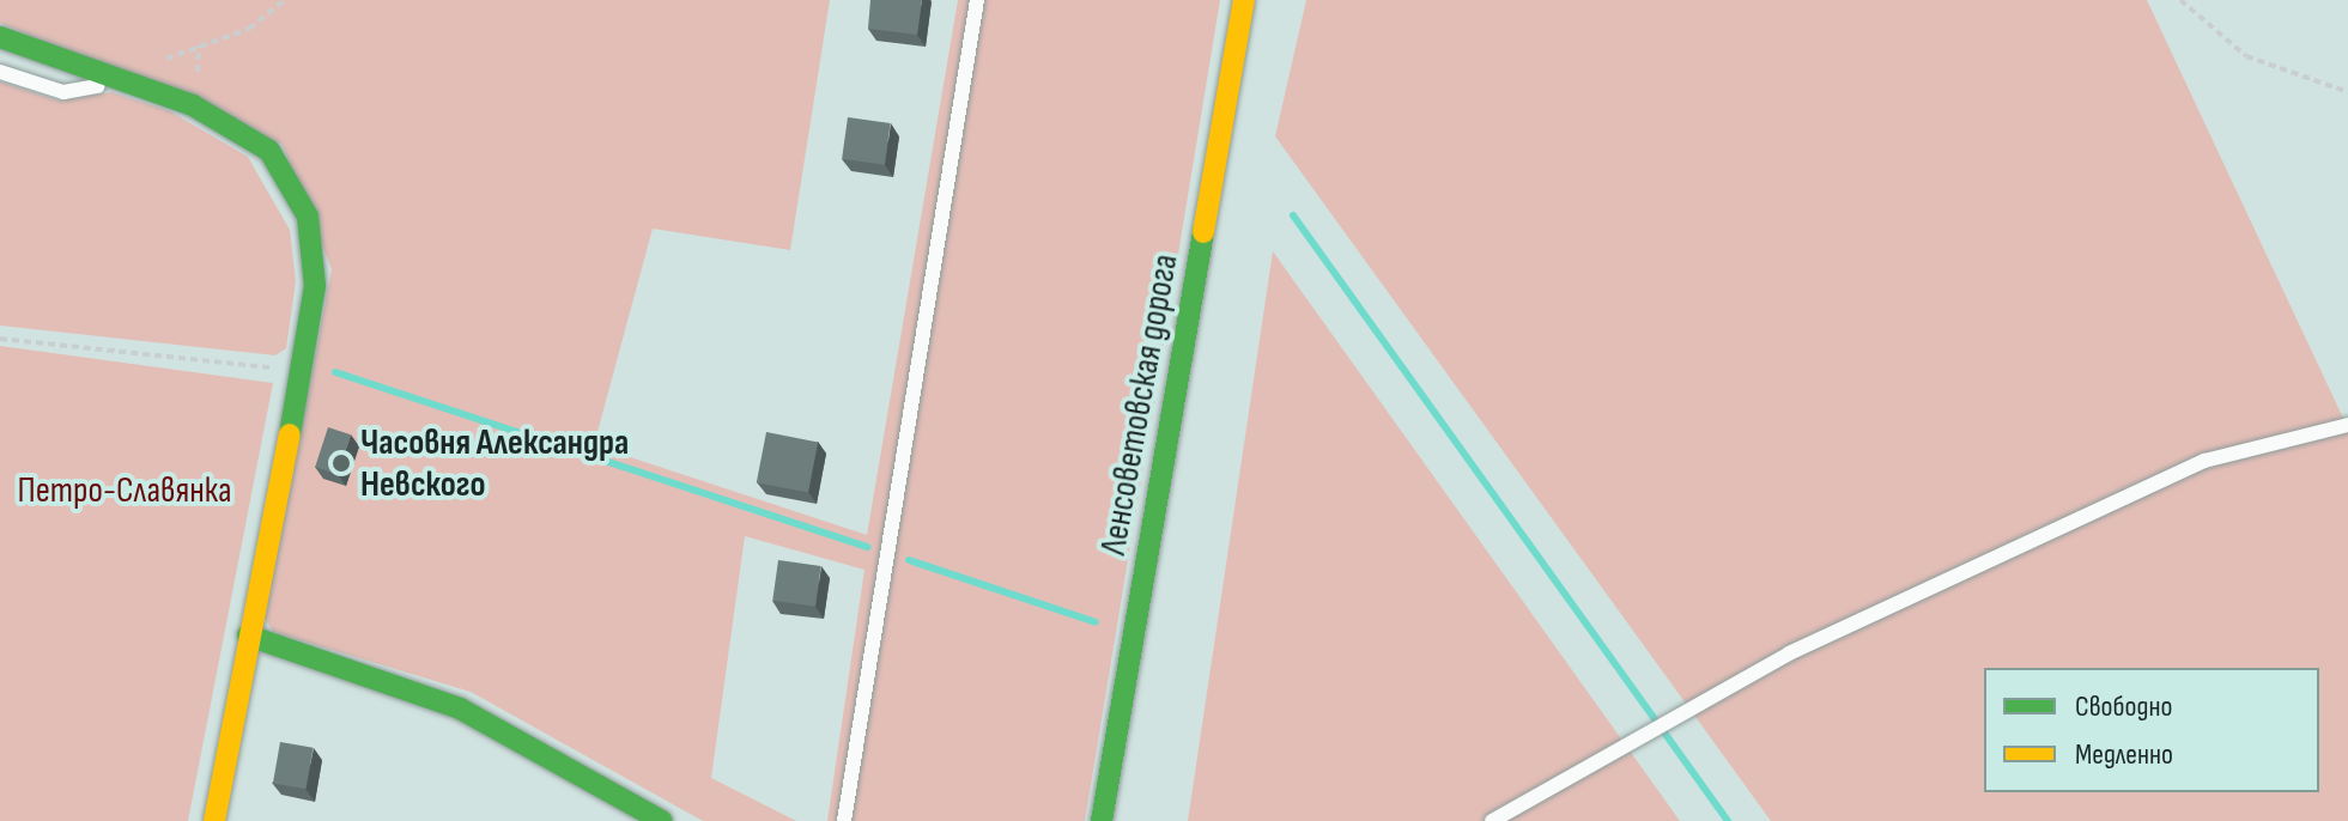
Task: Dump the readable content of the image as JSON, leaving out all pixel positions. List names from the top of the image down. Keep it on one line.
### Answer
{"streets":{"street":["Ленсоветовская дорога"]},"parks":["Петро-Славянка"],"places":["Часовня Александра Невского"],"legend":["Свободно","Медленно"]}
